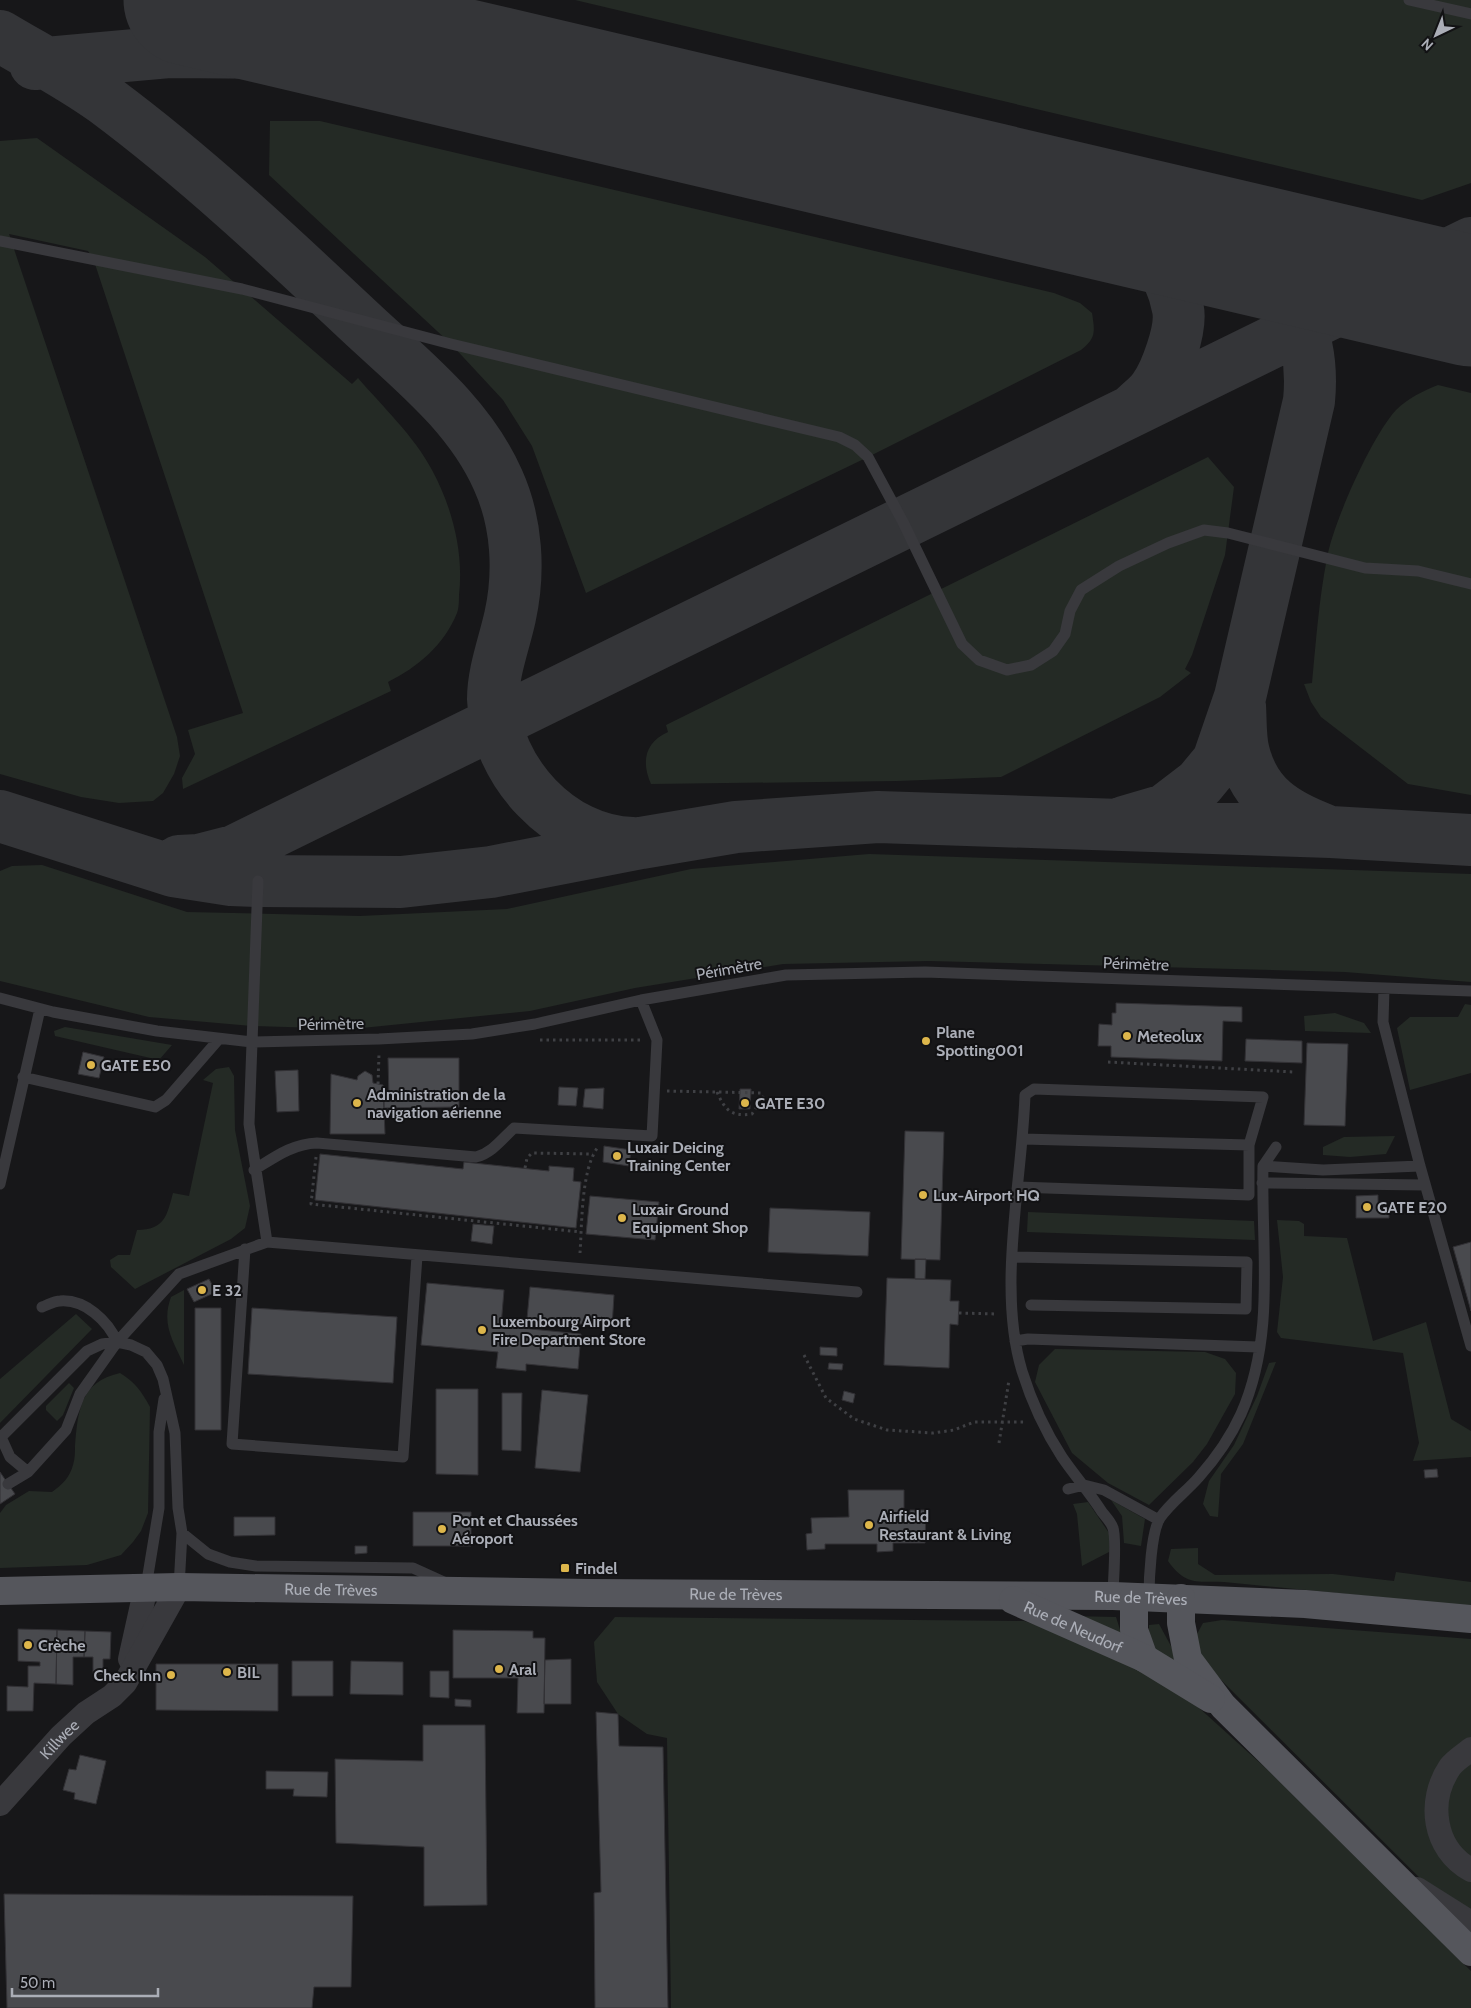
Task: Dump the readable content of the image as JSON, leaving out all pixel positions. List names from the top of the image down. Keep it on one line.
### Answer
{"streets":{"main road":["Rue de Trèves","Rue de Neudorf"],"street":["Killwee"],"lane":["Périmètre"]},"crossings":[["Rue de Trèves","Rue de Neudorf"],["Rue de Trèves","Killwee"]],"places":{"other":["Meteolux","Plane Spotting001","GATE E50","Administration de la navigation aérienne","GATE E30","Luxair Deicing Training Center","Lux-Airport HQ","GATE E20","Luxair Ground Equipment Shop","E 32","Luxembourg Airport Fire Department Store","Airfield Restaurant & Living","Pont et Chaussées Aéroport","Crèche","Aral","BIL","Check Inn"],"transit":["Findel"]},"scale_bar":"50 m","north":"bottom left"}
